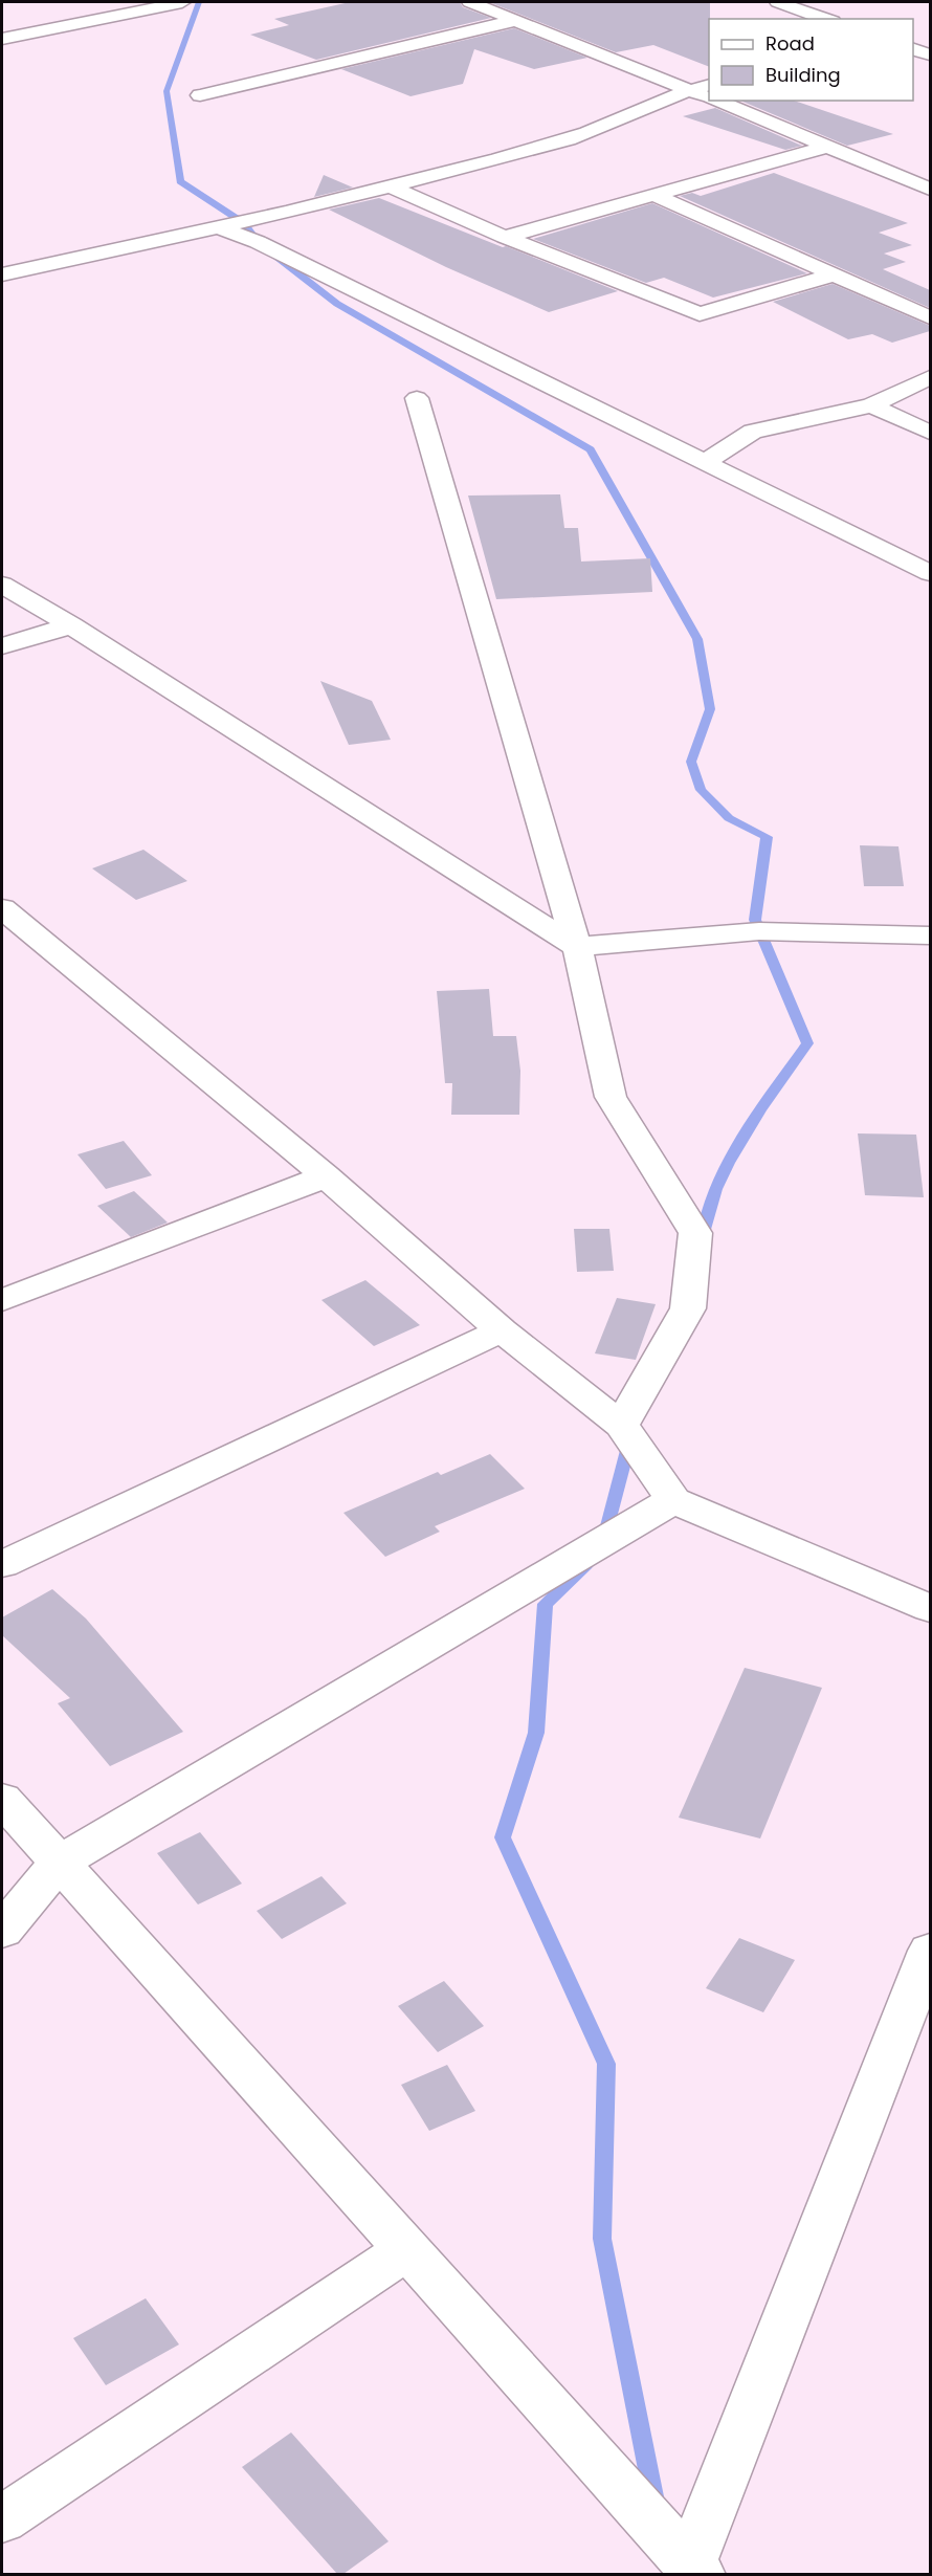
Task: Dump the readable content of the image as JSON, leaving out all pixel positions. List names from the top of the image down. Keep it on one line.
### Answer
{"legend":["Road","Building"]}
